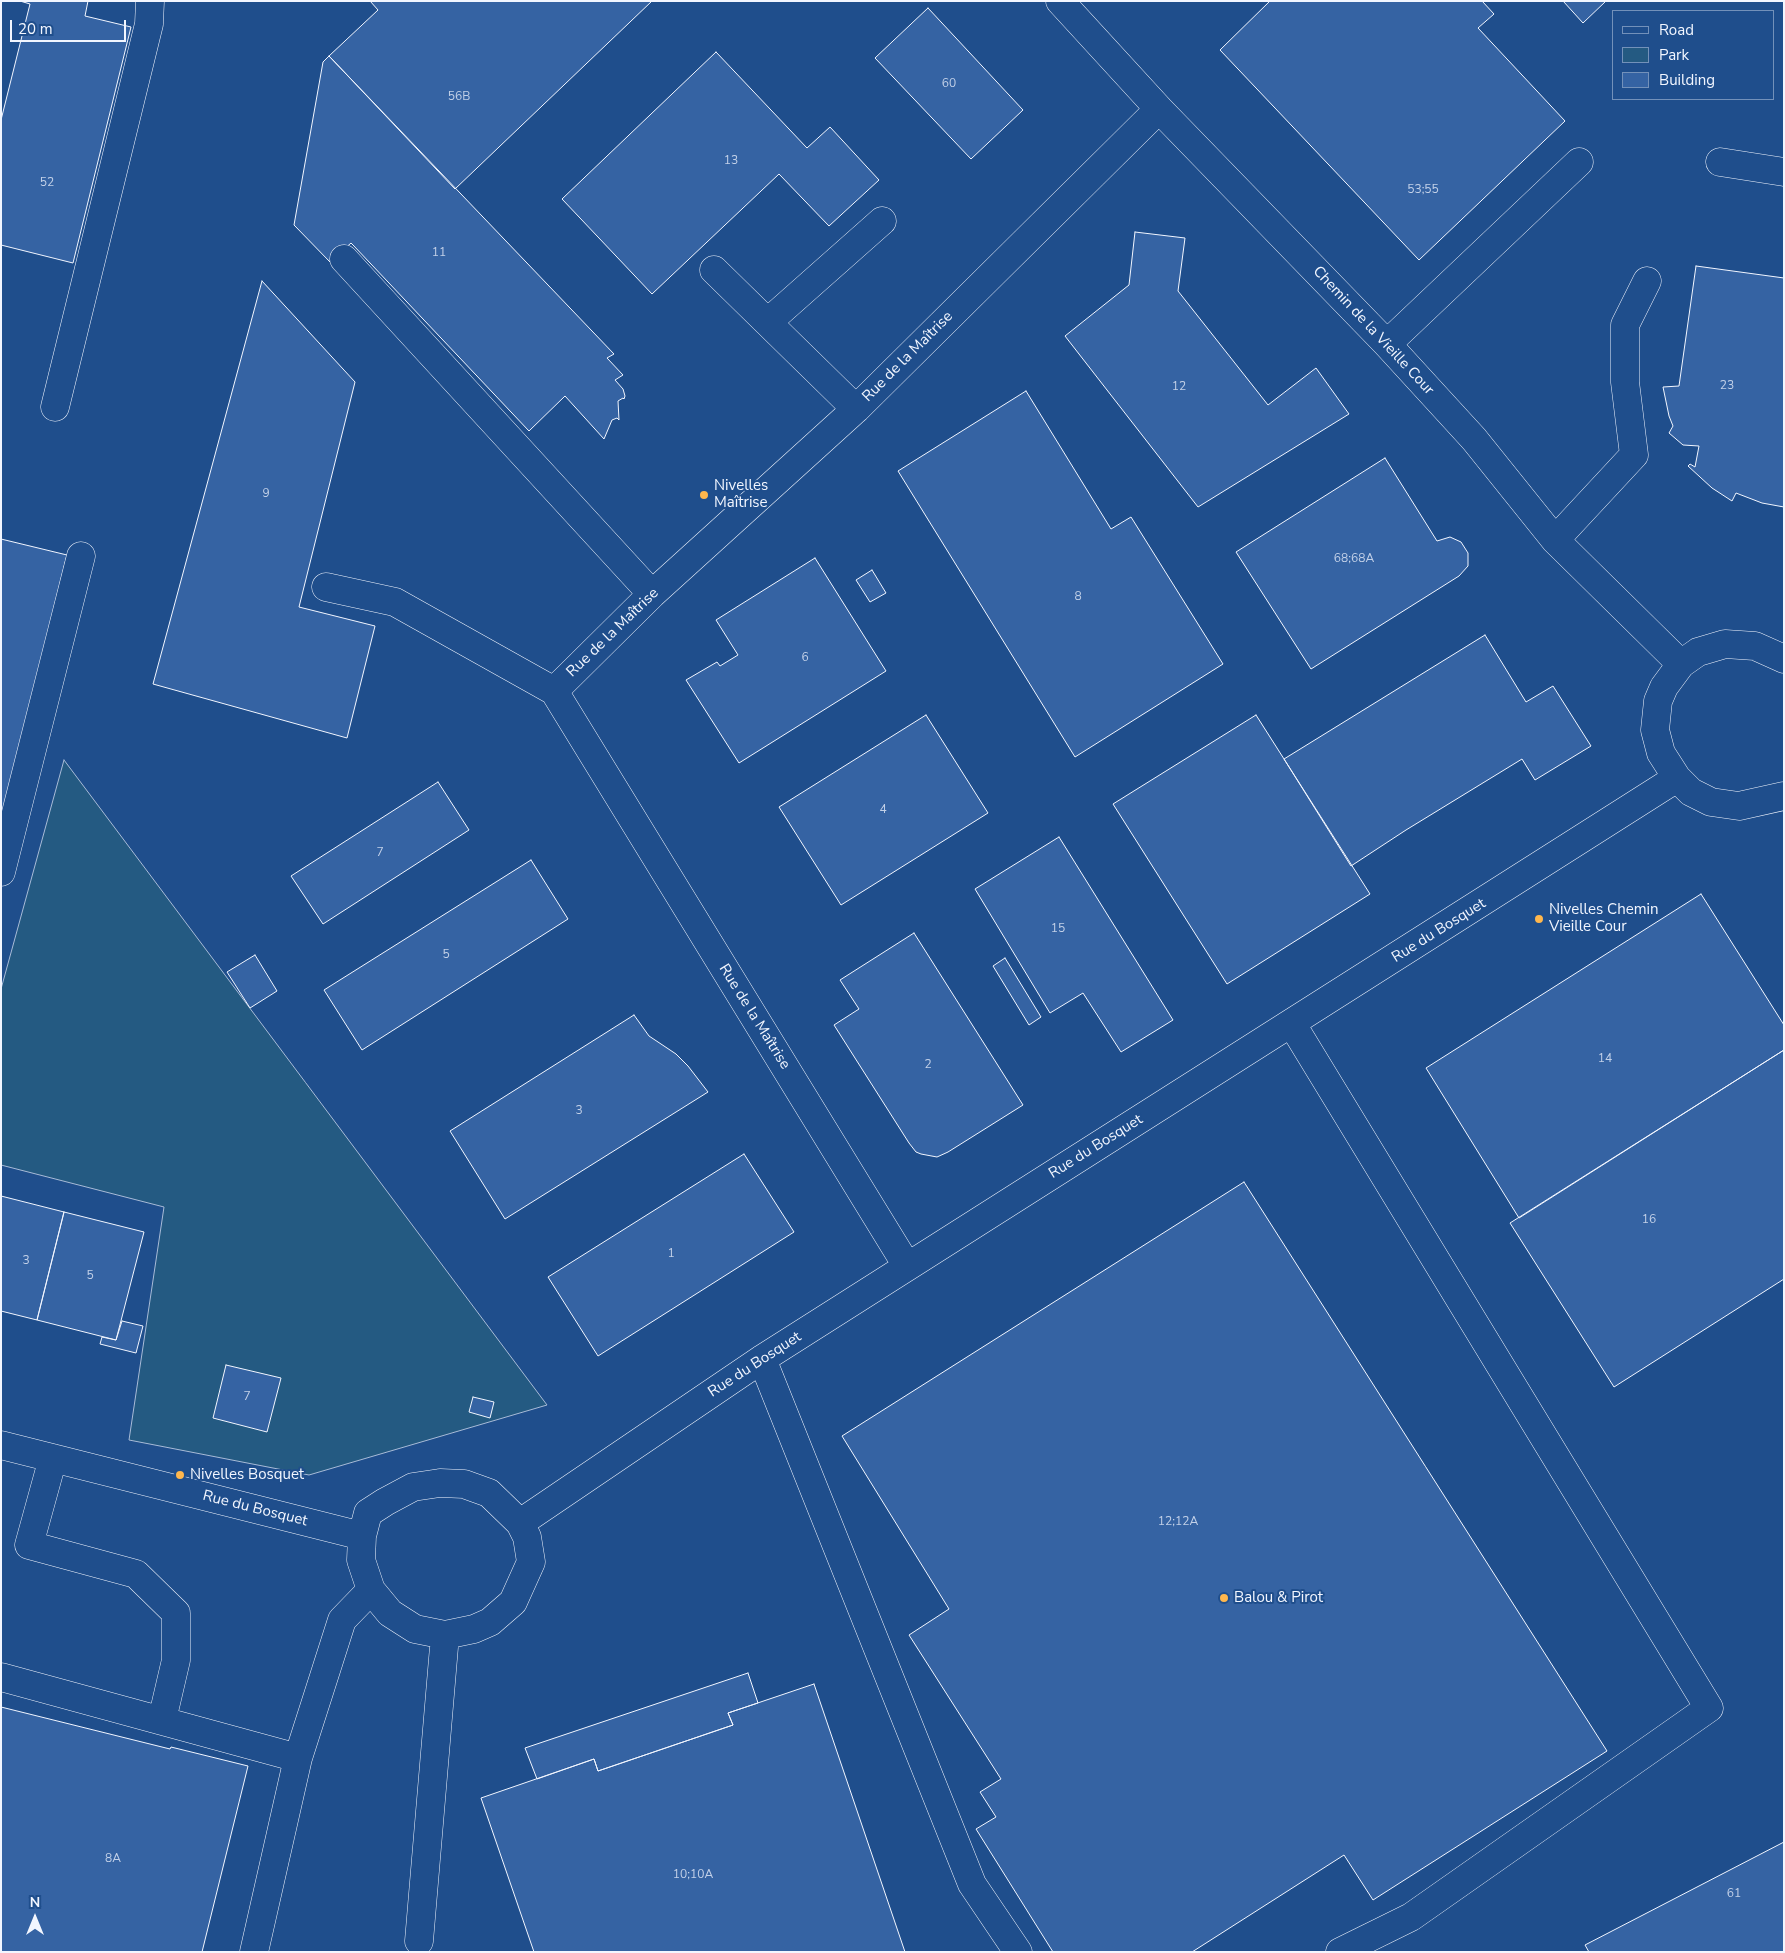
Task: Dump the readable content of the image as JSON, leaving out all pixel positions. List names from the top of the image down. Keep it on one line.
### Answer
{"streets":{"street":["Chemin de la Vieille Cour","Rue de la Maîtrise","Rue du Bosquet"]},"crossings":[["Chemin de la Vieille Cour","Rue de la Maîtrise"],["Rue de la Maîtrise","Rue du Bosquet"]],"places":["Nivelles Maîtrise","Nivelles Chemin Vieille Cour","Nivelles Bosquet","Balou & Pirot"],"house_numbers":["60","56B","13","52","53;55","11","23","12","9","68;68A","8","6","4","7","15","5","14","2","3","16","1","3","5","7","12;12A","8A","10;10A","61"],"legend":["Road","Park","Building"],"scale_bar":"20 m","north":"top"}
